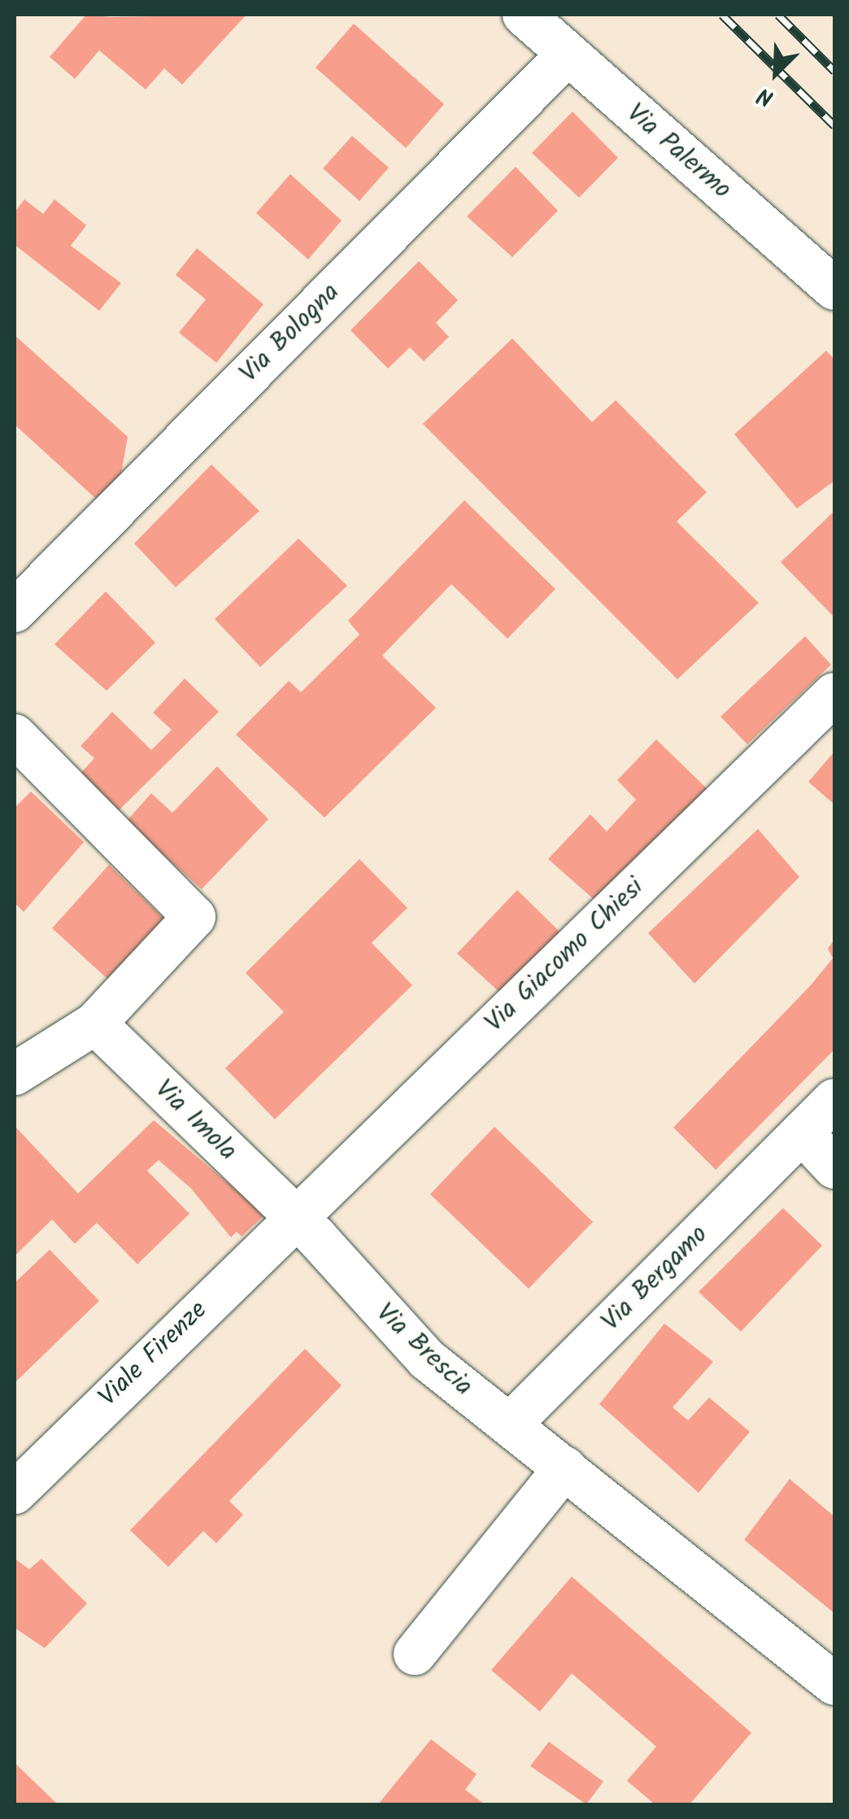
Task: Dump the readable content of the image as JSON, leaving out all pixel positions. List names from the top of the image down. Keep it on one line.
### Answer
{"streets":{"street":["Via Palermo","Via Bologna","Via Giacomo Chiesi","Via Imola","Via Bergamo","Via Brescia","Viale Firenze"]},"crossings":[["Via Palermo","Via Bologna"],["Via Giacomo Chiesi","Via Imola"],["Via Giacomo Chiesi","Via Brescia"],["Via Giacomo Chiesi","Viale Firenze"],["Via Imola","Via Brescia"],["Via Imola","Viale Firenze"],["Via Bergamo","Via Brescia"],["Via Brescia","Viale Firenze"]],"north":"bottom left"}
